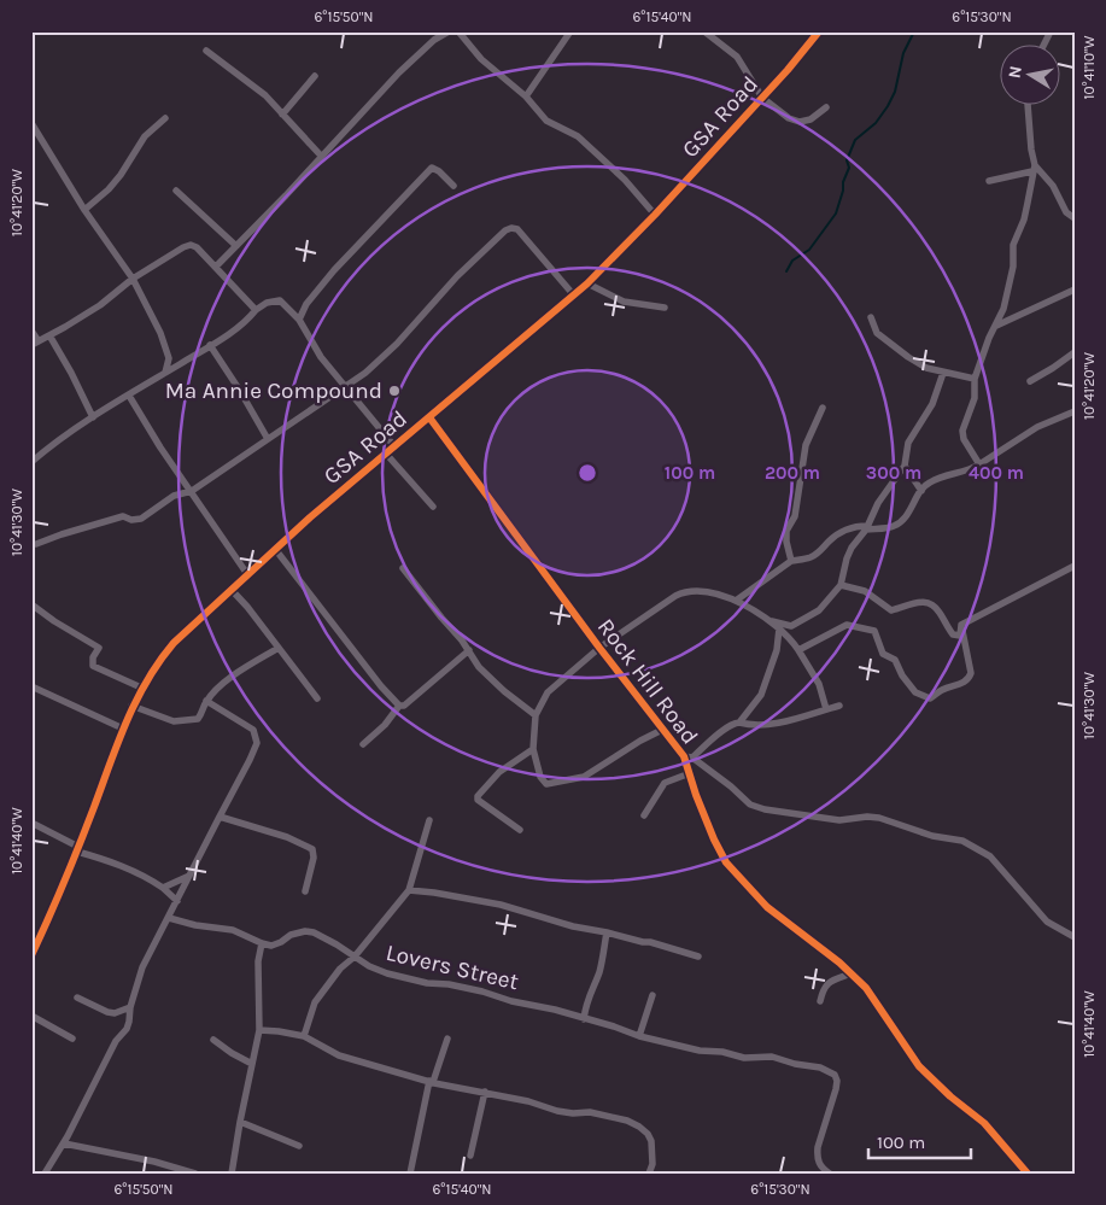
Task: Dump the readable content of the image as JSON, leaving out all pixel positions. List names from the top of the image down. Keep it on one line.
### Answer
{"streets":{"street":["GSA Road","Rock Hill Road","Lovers Street"]},"crossings":[["GSA Road","Rock Hill Road"]],"places":["Ma Annie Compound"],"scale_bar":"100 m","north":"left","coordinates":["6°15'50\"N","6°15'40\"N","6°15'30\"N","10°41'10\"W","10°41'20\"W","10°41'30\"W","10°41'40\"W"],"rings":["100 m","200 m","300 m","400 m"]}
